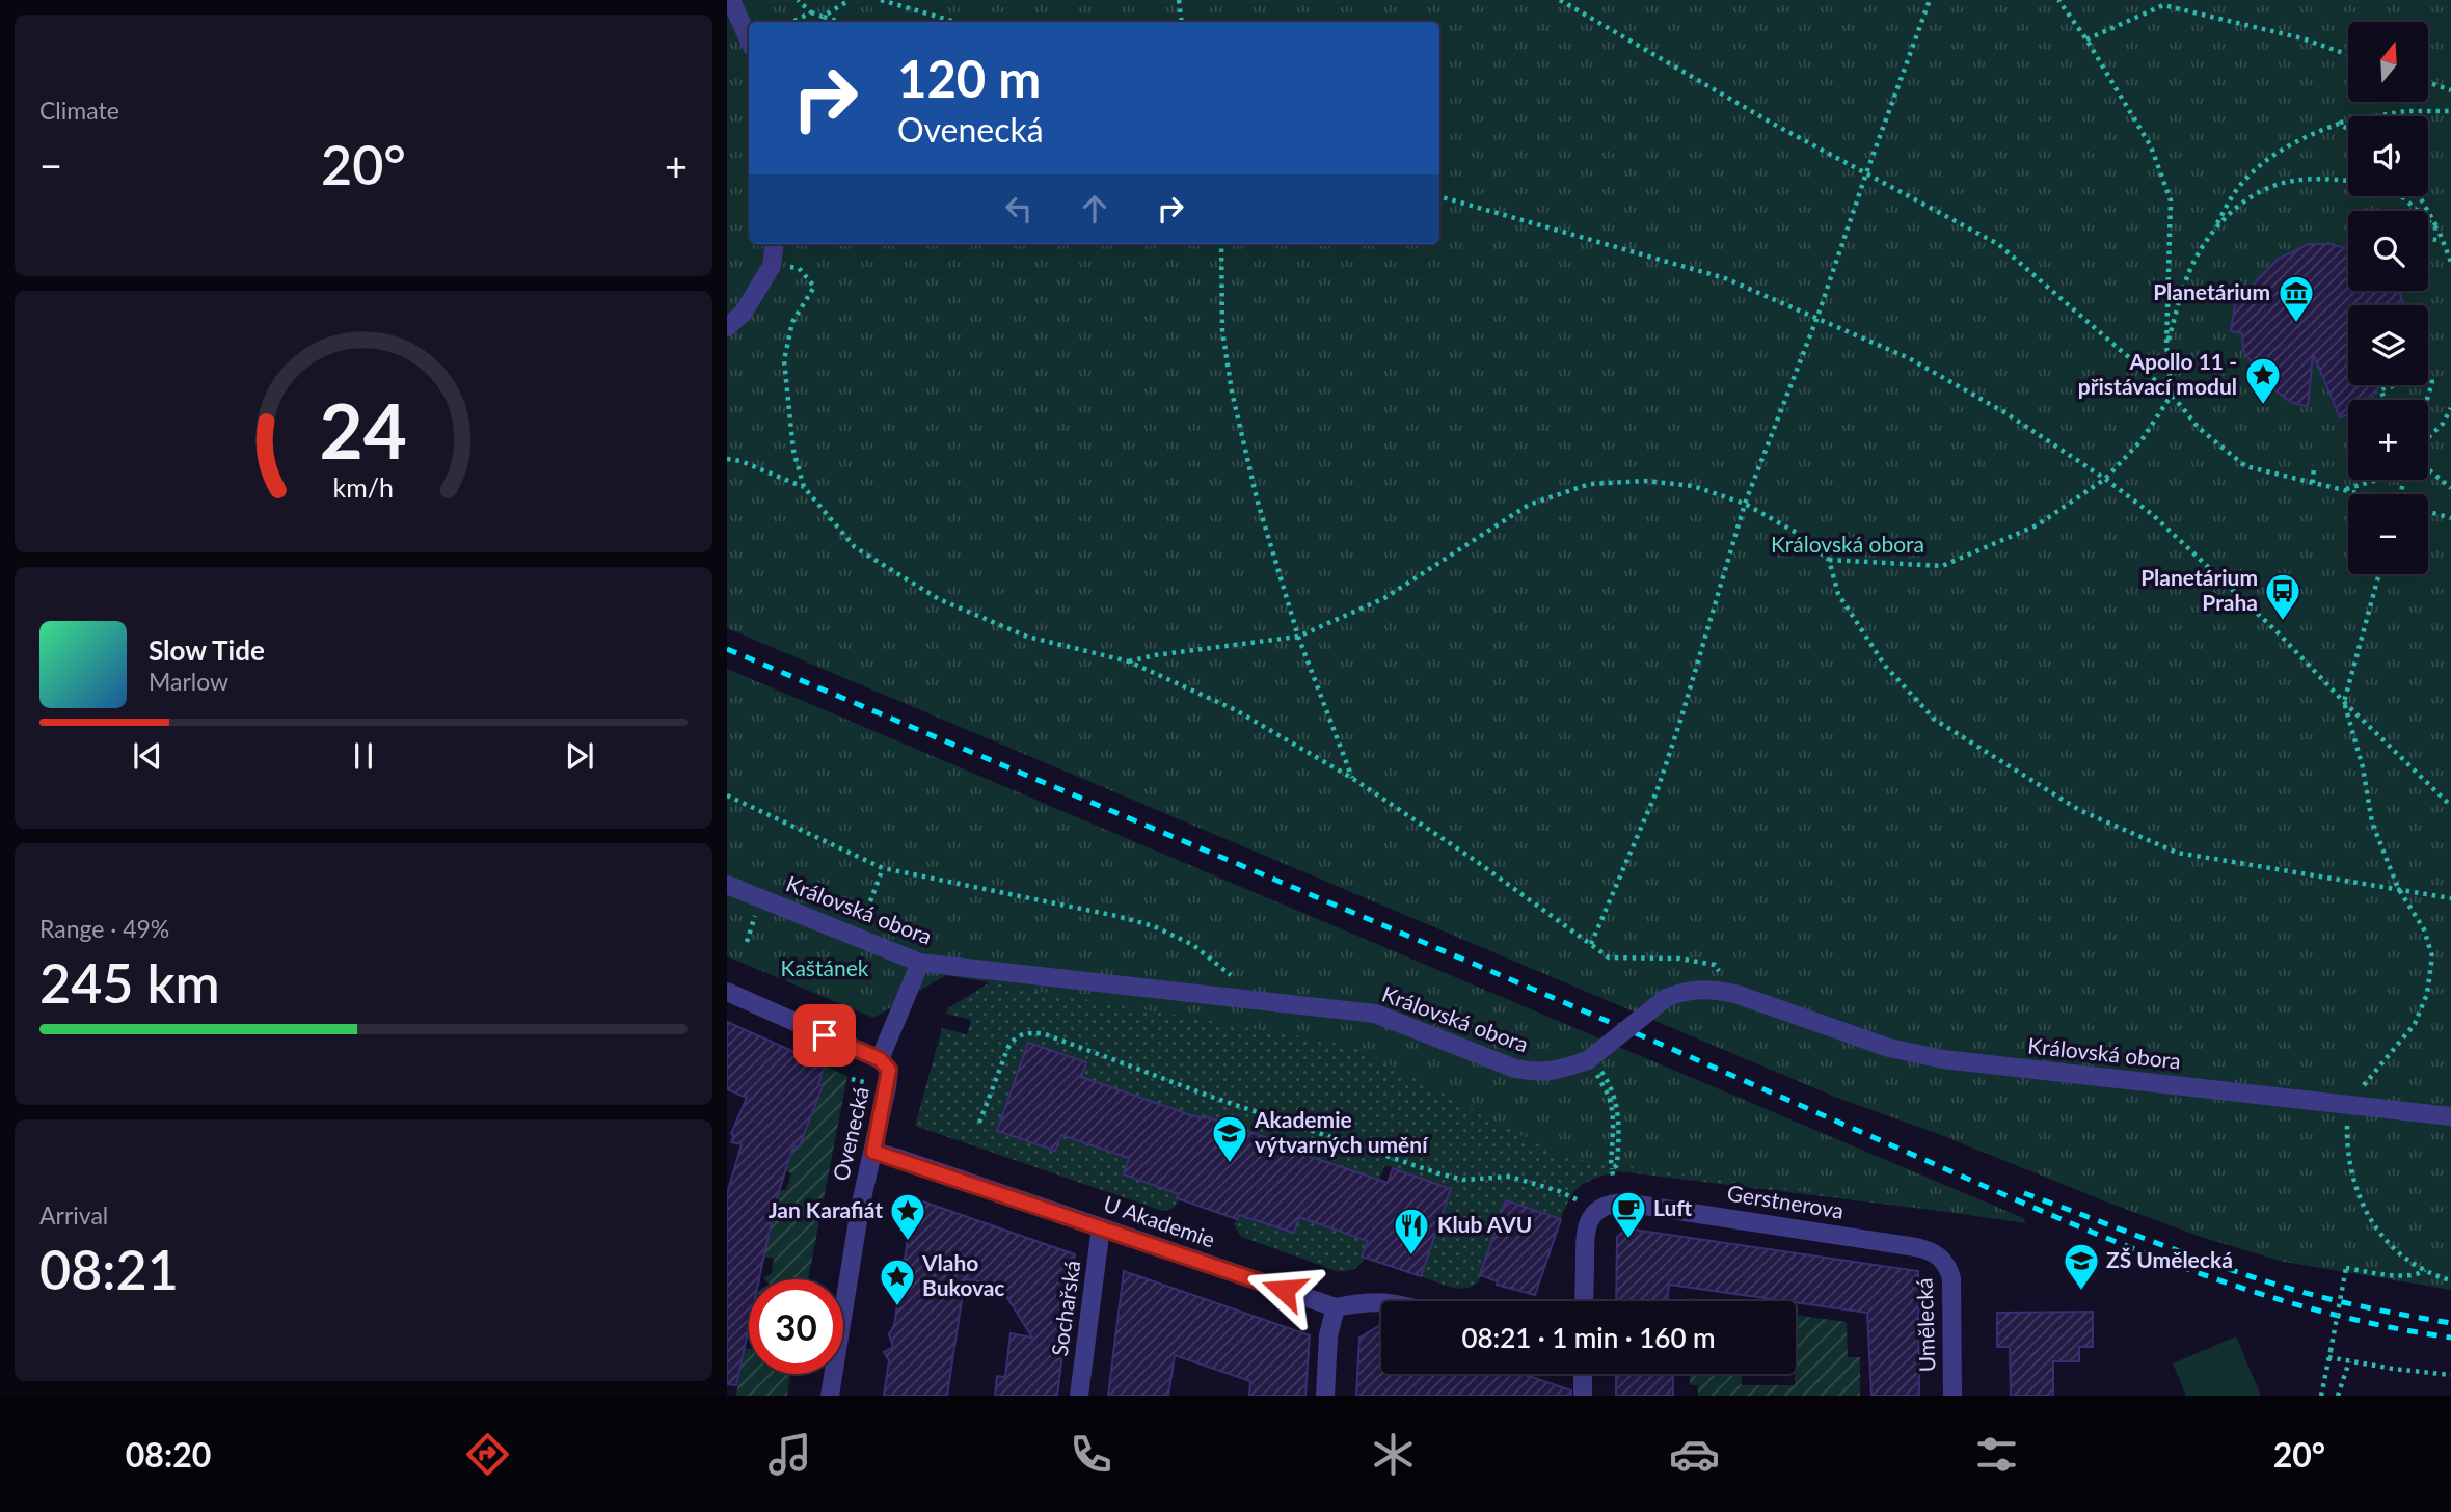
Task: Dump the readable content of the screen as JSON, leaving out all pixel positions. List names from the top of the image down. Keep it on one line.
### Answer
{"streets":{"street":["Královská obora","Ovenecká","Gerstnerova","U Akademie","Sochařská","Umělecká"]},"crossings":[["Ovenecká","U Akademie"],["Gerstnerova","Umělecká"],["U Akademie","Sochařská"]],"parks":["Královská obora","Kaštánek"],"places":{"museum":["Planetárium"],"place":["Apollo 11 - přistávací modul","Jan Karafiát","Vlaho Bukovac"],"bus stop":["Planetárium Praha"],"school or university":["Akademie výtvarných umění","ZŠ Umělecká"],"cafe":["Luft"],"restaurant":["Klub AVU"]},"north":"top","page":{"tile":["Climate",["Range · 49%","245 km"],["Arrival","08:21"]],"map_buttons":["+","−"],"turn":["120 m","Ovenecká"],"heat":["−","20°","+"],"song":["Slow Tide","Marlow"],"limit":"30","trip":"08:21 · 1 min · 160 m","tabs":["08:20","20°"],"gauge":["24","km/h"]}}
